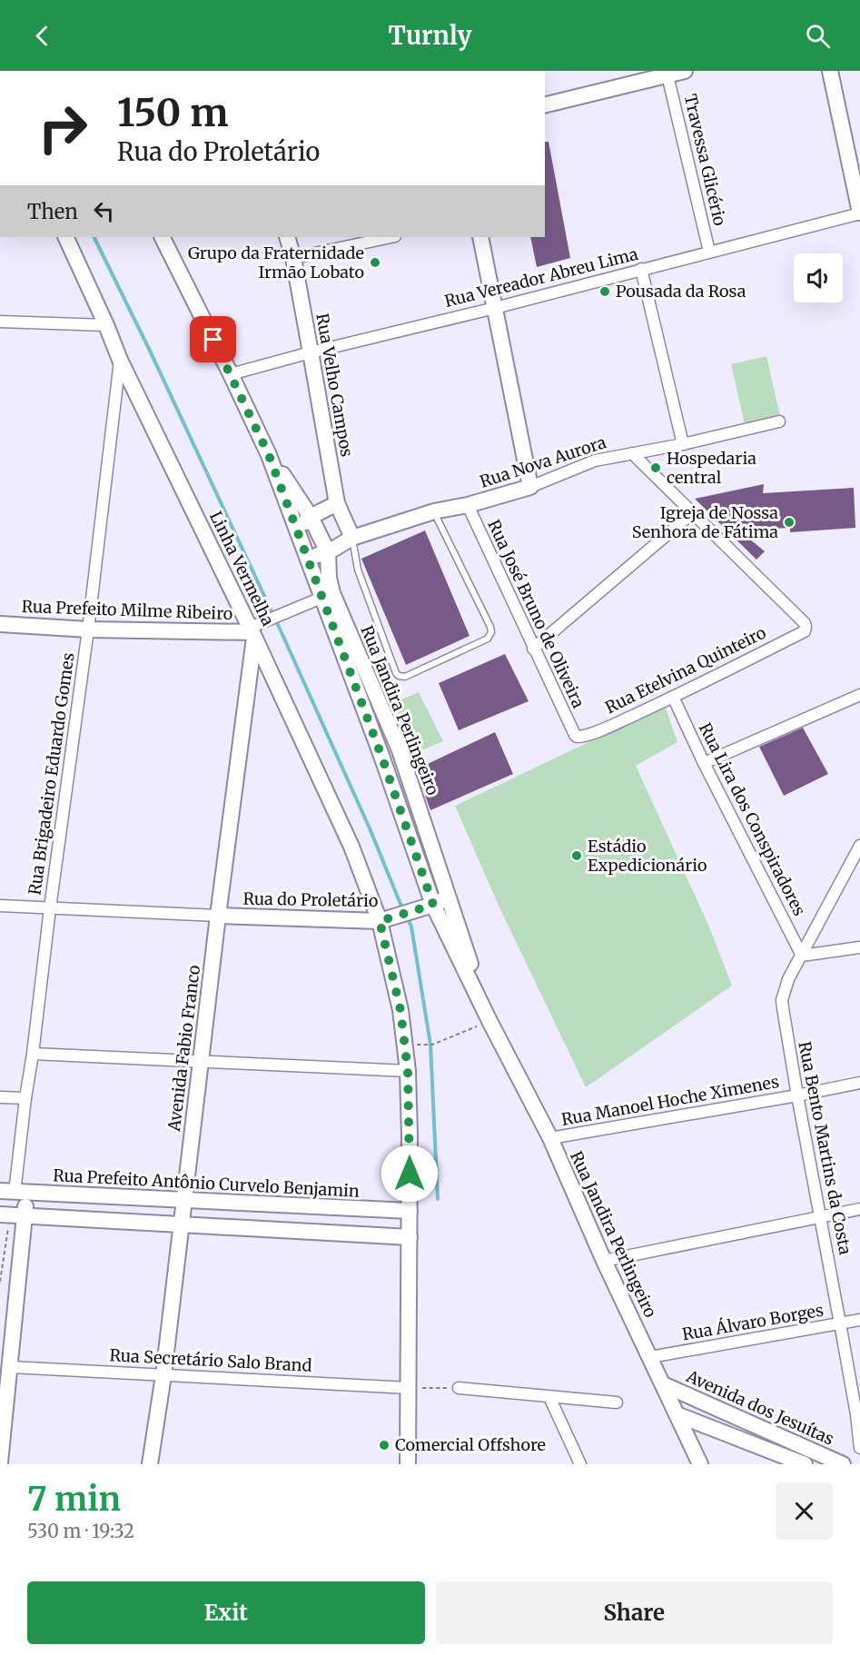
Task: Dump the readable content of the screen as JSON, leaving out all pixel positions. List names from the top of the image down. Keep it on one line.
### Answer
{"streets":{"main road":["Rua Velho Campos","Rua Nova Aurora","Linha Vermelha","Rua Prefeito Milme Ribeiro","Rua Jandira Perlingeiro","Rua do Proletário","Avenida Fabio Franco","Rua Prefeito Antônio Curvelo Benjamin","Avenida dos Jesuítas"],"street":["Travessa Glicério","Rua Vereador Abreu Lima","Rua José Bruno de Oliveira","Rua Etelvina Quinteiro","Rua Brigadeiro Eduardo Gomes","Rua Lira dos Conspiradores","Rua Manoel Hoche Ximenes","Rua Bento Martins da Costa","Rua Álvaro Borges","Rua Secretário Salo Brand"]},"crossings":[["Travessa Glicério","Rua Vereador Abreu Lima"],["Rua Vereador Abreu Lima","Rua Velho Campos"],["Rua Vereador Abreu Lima","Rua Jandira Perlingeiro"],["Rua Velho Campos","Rua Nova Aurora"],["Rua Nova Aurora","Rua José Bruno de Oliveira"],["Rua Nova Aurora","Rua Jandira Perlingeiro"],["Linha Vermelha","Rua Prefeito Milme Ribeiro"],["Linha Vermelha","Rua Brigadeiro Eduardo Gomes"],["Linha Vermelha","Rua do Proletário"],["Linha Vermelha","Avenida Fabio Franco"],["Linha Vermelha","Rua Prefeito Antônio Curvelo Benjamin"],["Linha Vermelha","Rua Secretário Salo Brand"],["Rua Prefeito Milme Ribeiro","Rua Brigadeiro Eduardo Gomes"],["Rua Prefeito Milme Ribeiro","Avenida Fabio Franco"],["Rua José Bruno de Oliveira","Rua Etelvina Quinteiro"],["Rua Etelvina Quinteiro","Rua Lira dos Conspiradores"],["Rua Jandira Perlingeiro","Rua do Proletário"],["Rua Jandira Perlingeiro","Rua Manoel Hoche Ximenes"],["Rua Jandira Perlingeiro","Rua Álvaro Borges"],["Rua Jandira Perlingeiro","Avenida dos Jesuítas"],["Rua Brigadeiro Eduardo Gomes","Rua Prefeito Antônio Curvelo Benjamin"],["Rua Lira dos Conspiradores","Rua Bento Martins da Costa"],["Rua do Proletário","Avenida Fabio Franco"],["Avenida Fabio Franco","Rua Prefeito Antônio Curvelo Benjamin"],["Avenida Fabio Franco","Rua Secretário Salo Brand"],["Rua Manoel Hoche Ximenes","Rua Bento Martins da Costa"],["Rua Bento Martins da Costa","Rua Álvaro Borges"]],"places":["Grupo da Fraternidade Irmão Lobato","Pousada da Rosa","Hospedaria central","Igreja de Nossa Senhora de Fátima","Estádio Expedicionário","Comercial Offshore"],"page":{"header":"Turnly","turn":["150 m","Rua do Proletário"],"then":"Then","heading":["7 min","530 m · 19:32"],"buttons":["Exit","Share"]}}
